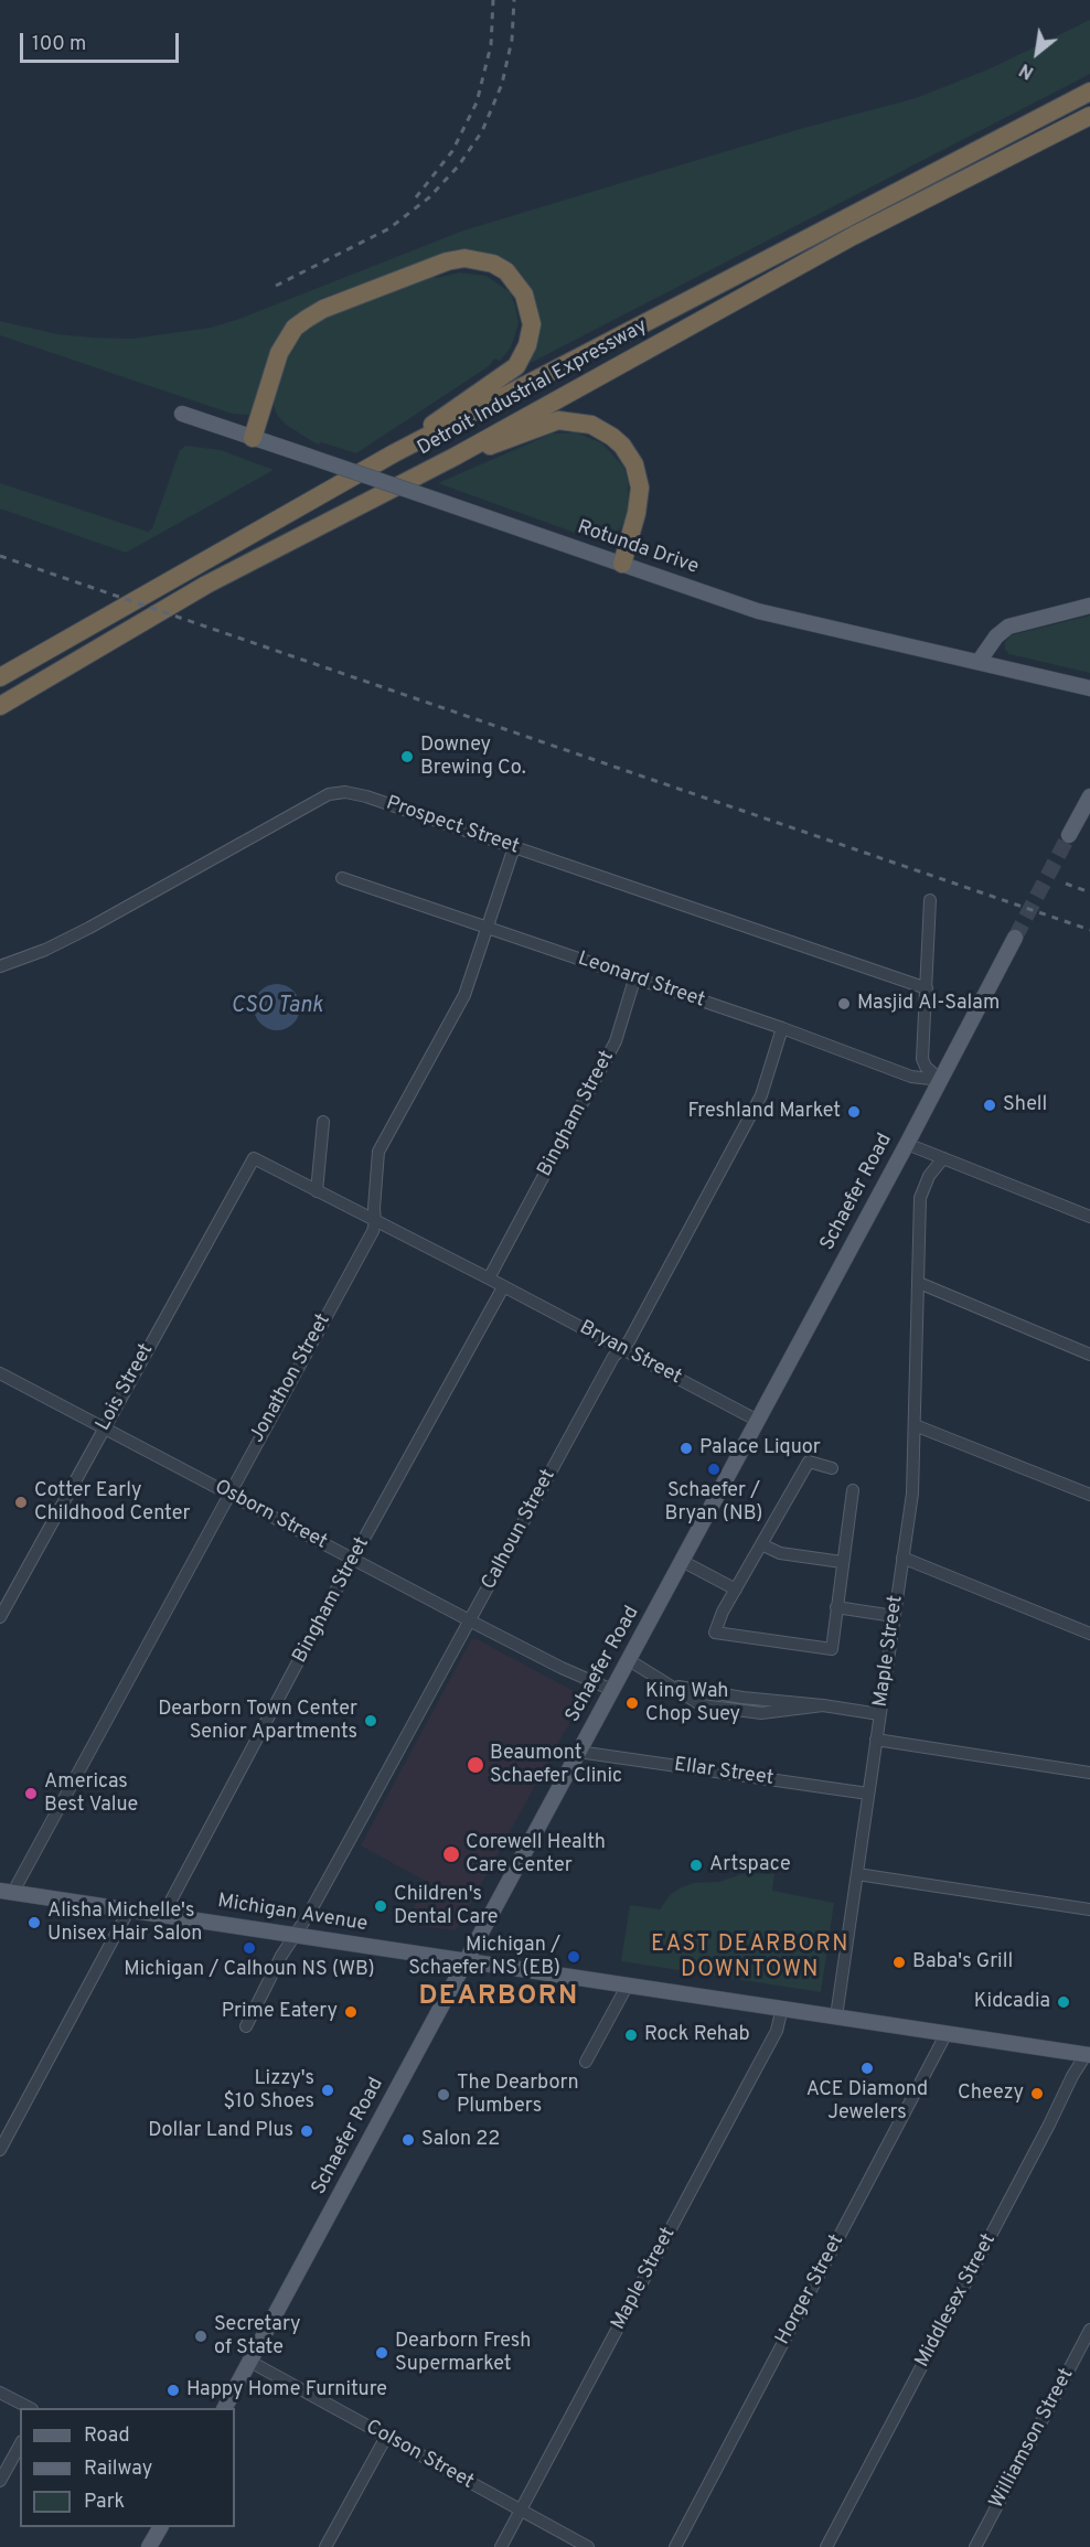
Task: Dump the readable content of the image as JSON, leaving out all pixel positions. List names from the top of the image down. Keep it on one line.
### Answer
{"streets":{"highway":["Detroit Industrial Expressway"],"main road":["Rotunda Drive","Schaefer Road","Michigan Avenue"],"street":["Prospect Street","Leonard Street","Bingham Street","Bryan Street","Jonathon Street","Lois Street","Osborn Street","Calhoun Street","Maple Street","Ellar Street","Horger Street","Middlesex Street","Williamson Street","Colson Street"]},"crossings":[["Prospect Street","Jonathon Street"],["Leonard Street","Bingham Street"],["Leonard Street","Schaefer Road"],["Leonard Street","Jonathon Street"],["Leonard Street","Calhoun Street"],["Bingham Street","Bryan Street"],["Bingham Street","Osborn Street"],["Bingham Street","Michigan Avenue"],["Schaefer Road","Bryan Street"],["Schaefer Road","Osborn Street"],["Schaefer Road","Ellar Street"],["Schaefer Road","Michigan Avenue"],["Schaefer Road","Colson Street"],["Bryan Street","Calhoun Street"],["Jonathon Street","Osborn Street"],["Jonathon Street","Michigan Avenue"],["Lois Street","Osborn Street"],["Osborn Street","Calhoun Street"],["Calhoun Street","Michigan Avenue"],["Maple Street","Ellar Street"],["Maple Street","Michigan Avenue"],["Maple Street","Colson Street"],["Michigan Avenue","Horger Street"],["Michigan Avenue","Middlesex Street"]],"districts":["EAST DEARBORN DOWNTOWN","DEARBORN"],"water":["CSO Tank"],"places":["Downey Brewing Co.","Masjid Al-Salam","Shell","Freshland Market","Palace Liquor","Schaefer / Bryan (NB)","Cotter Early Childhood Center","King Wah Chop Suey","Dearborn Town Center Senior Apartments","Beaumont Schaefer Clinic","Americas Best Value","Corewell Health Care Center","Artspace","Children's Dental Care","Alisha Michelle's Unisex Hair Salon","Michigan / Calhoun NS (WB)","Michigan / Schaefer NS (EB)","Baba's Grill","Kidcadia","Prime Eatery","Rock Rehab","ACE Diamond Jewelers","Lizzy's $10 Shoes","Cheezy","The Dearborn Plumbers","Dollar Land Plus","Salon 22","Secretary of State","Dearborn Fresh Supermarket","Happy Home Furniture"],"legend":["Road","Railway","Park"],"scale_bar":"100 m","north":"bottom left"}
